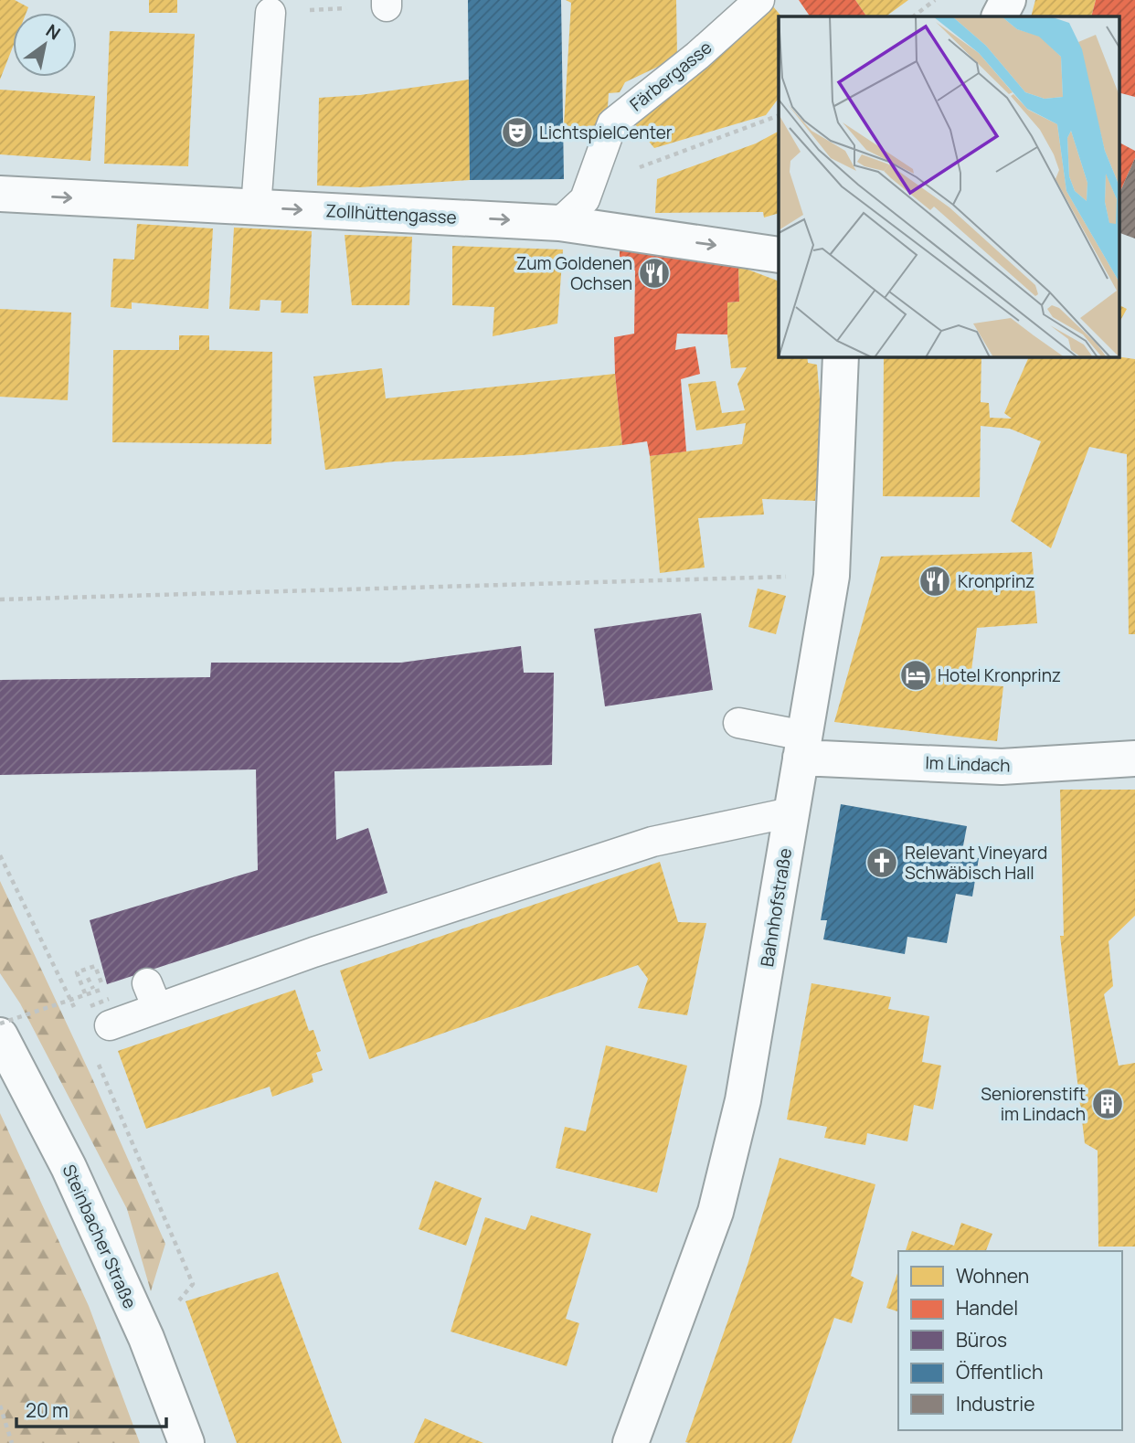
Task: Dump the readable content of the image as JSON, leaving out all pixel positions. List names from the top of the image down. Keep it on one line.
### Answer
{"streets":{"street":["Zollhüttengasse","Im Lindach","Bahnhofstraße","Steinbacher Straße"],"lane":["Färbergasse"]},"crossings":[["Färbergasse","Zollhüttengasse"],["Im Lindach","Bahnhofstraße"]],"one_way":["Zollhüttengasse"],"places":{"theatre":["LichtspielCenter"],"restaurant":["Zum Goldenen Ochsen","Kronprinz"],"hotel":["Hotel Kronprinz"],"church":["Relevant Vineyard Schwäbisch Hall"],"building":["Seniorenstift im Lindach"]},"legend":["Wohnen","Handel","Büros","Öffentlich","Industrie"],"scale_bar":"20 m","north":"top right"}
